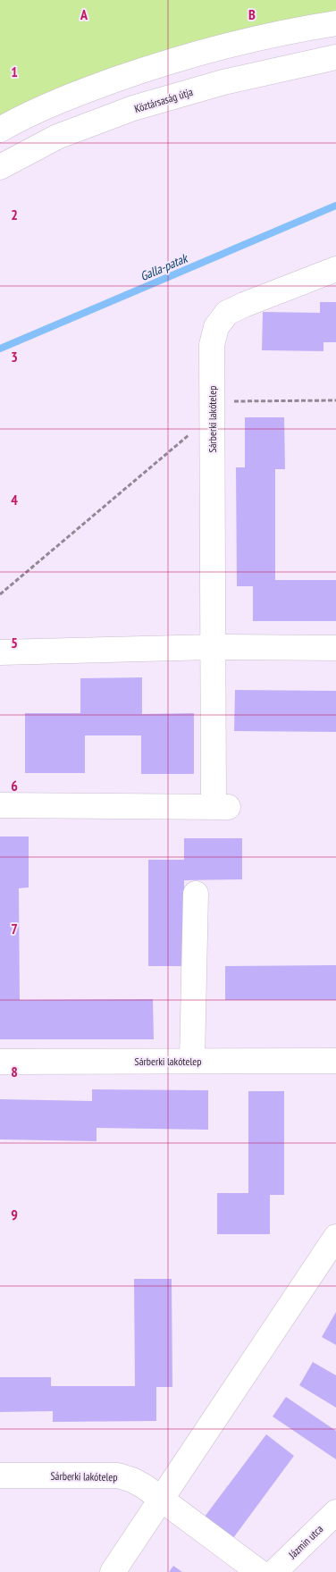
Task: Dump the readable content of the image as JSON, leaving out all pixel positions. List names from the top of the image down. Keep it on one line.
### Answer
{"streets":{"street":["Köztársaság útja","Sárberki lakótelep","Jázmin utca"]},"water":["Galla-patak"],"grid":{"columns":["A","B"],"rows":["1","2","3","4","5","6","7","8","9"]}}
